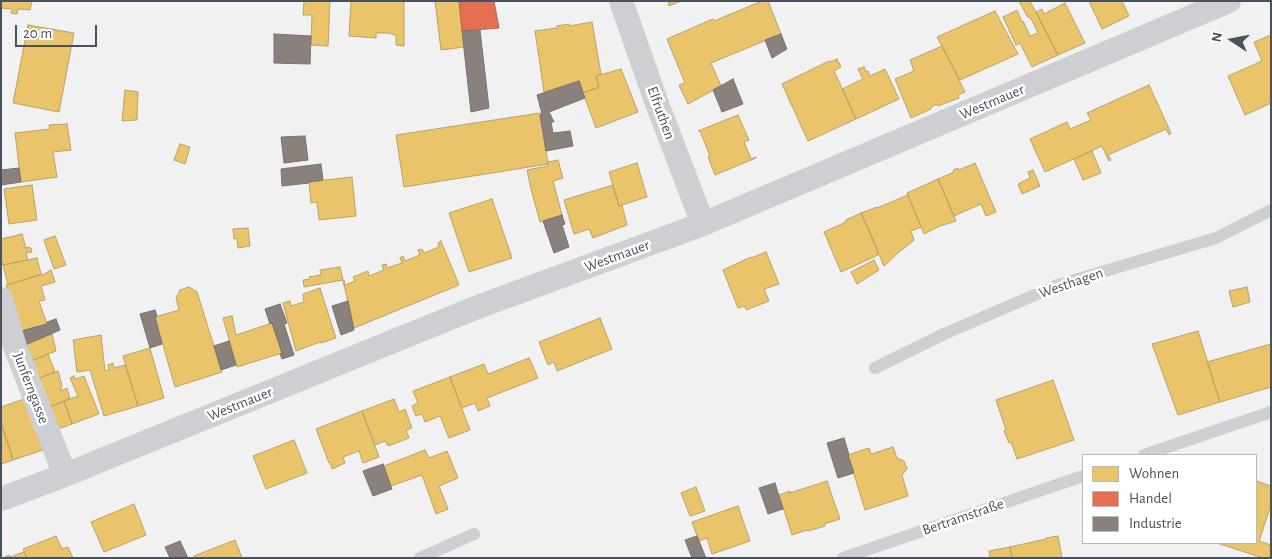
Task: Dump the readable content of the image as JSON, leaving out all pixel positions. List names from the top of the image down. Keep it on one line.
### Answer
{"streets":{"street":["Westmauer","Elfruthen","Junferngasse"],"lane":["Westhagen","Bertramstraße"]},"crossings":[["Westmauer","Elfruthen"],["Westmauer","Junferngasse"]],"legend":["Wohnen","Handel","Industrie"],"scale_bar":"20 m","north":"left"}
